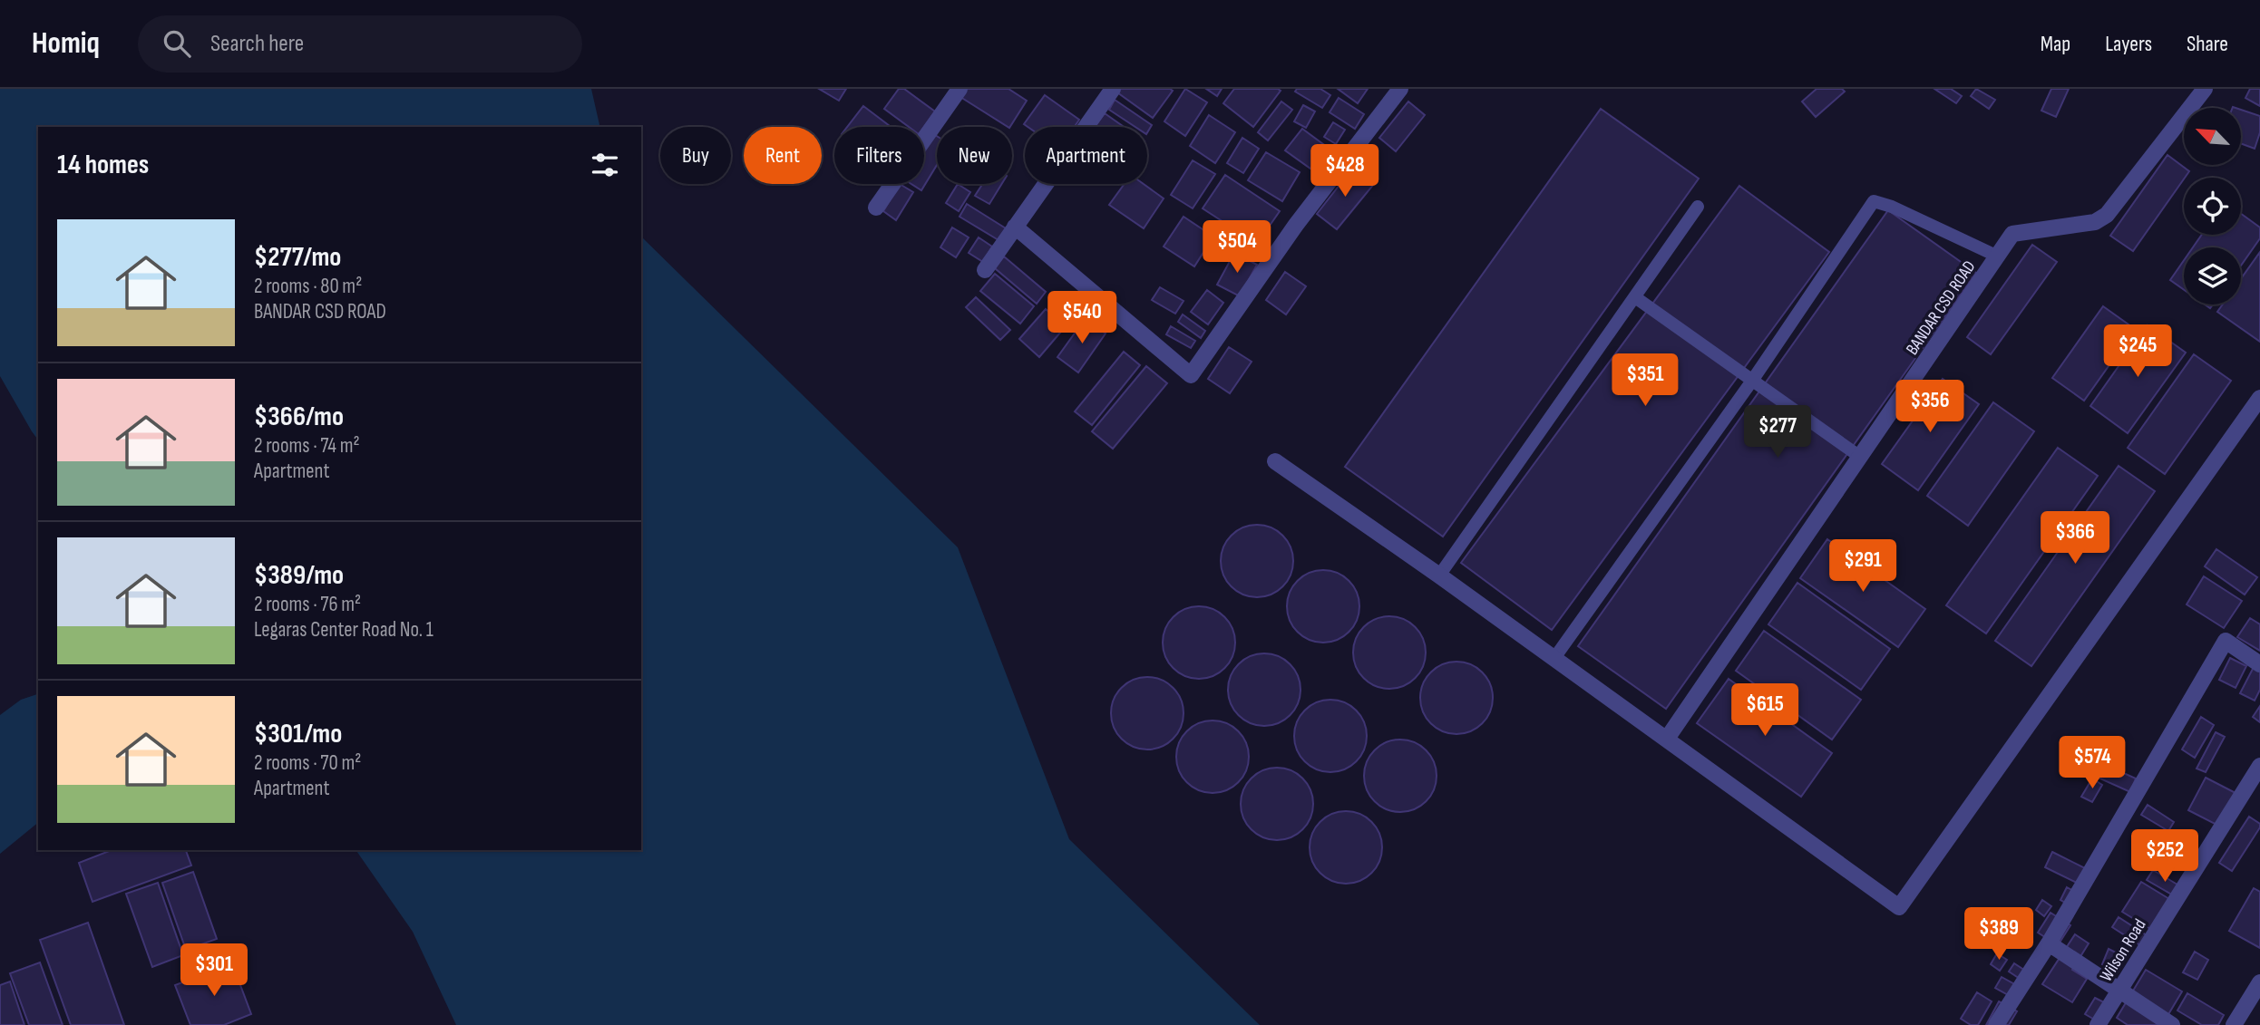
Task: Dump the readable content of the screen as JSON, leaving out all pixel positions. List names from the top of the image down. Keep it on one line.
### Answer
{"streets":{"street":["BANDAR CSD ROAD","Wilson Road"]},"north":"top left","page":{"header":"Homiq","search":"Search here","nav":["Map","Layers","Share"],"chip":["Buy","Rent","Filters","New","Apartment"],"heading":"14 homes","price":["$428","$504","$540","$245","$351","$356","$277","$366","$291","$615","$574","$252","$389","$301"],"list":[{"name":"$277/mo","note":"2 rooms · 80 m² · BANDAR CSD ROAD"},{"name":"$366/mo","note":"2 rooms · 74 m² · Apartment"},{"name":"$389/mo","note":"2 rooms · 76 m² · Legaras Center Road No. 1"},{"name":"$301/mo","note":"2 rooms · 70 m² · Apartment"}]}}
